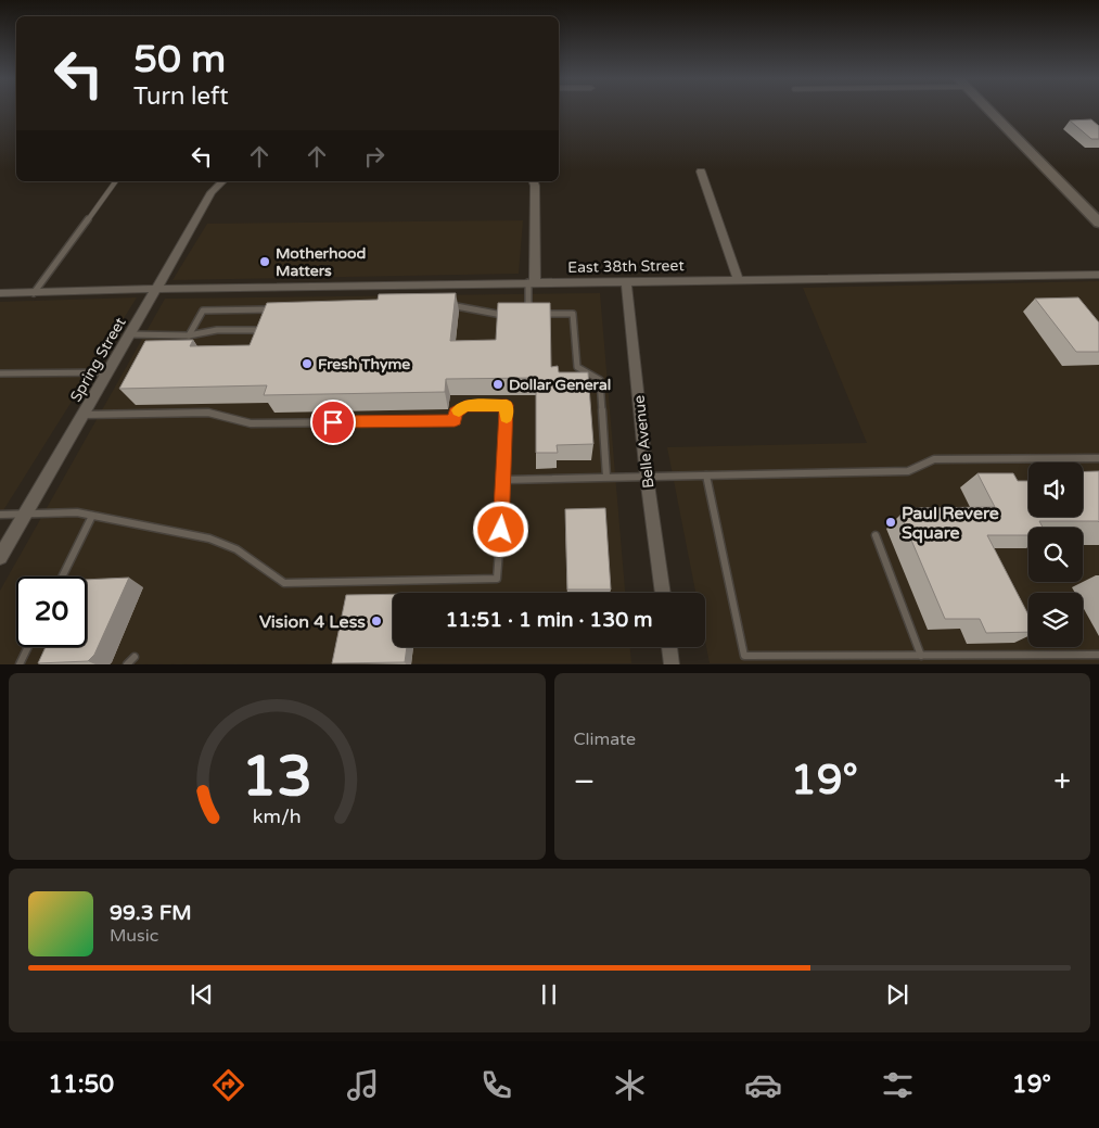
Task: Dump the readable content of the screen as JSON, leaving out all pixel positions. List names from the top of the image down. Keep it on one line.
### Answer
{"streets":{"street":["East 38th Street","Spring Street","Belle Avenue"]},"crossings":[["East 38th Street","Spring Street"],["East 38th Street","Belle Avenue"]],"places":["Motherhood Matters","Fresh Thyme","Dollar General","Paul Revere Square","Vision 4 Less"],"page":{"turn":["50 m","Turn left"],"limit":"20","trip":"11:51 · 1 min · 130 m","tile":"Climate","heat":["−","19°","+"],"song":["99.3 FM","Music"],"tabs":["11:50","19°"],"gauge":["13","km/h"]}}
